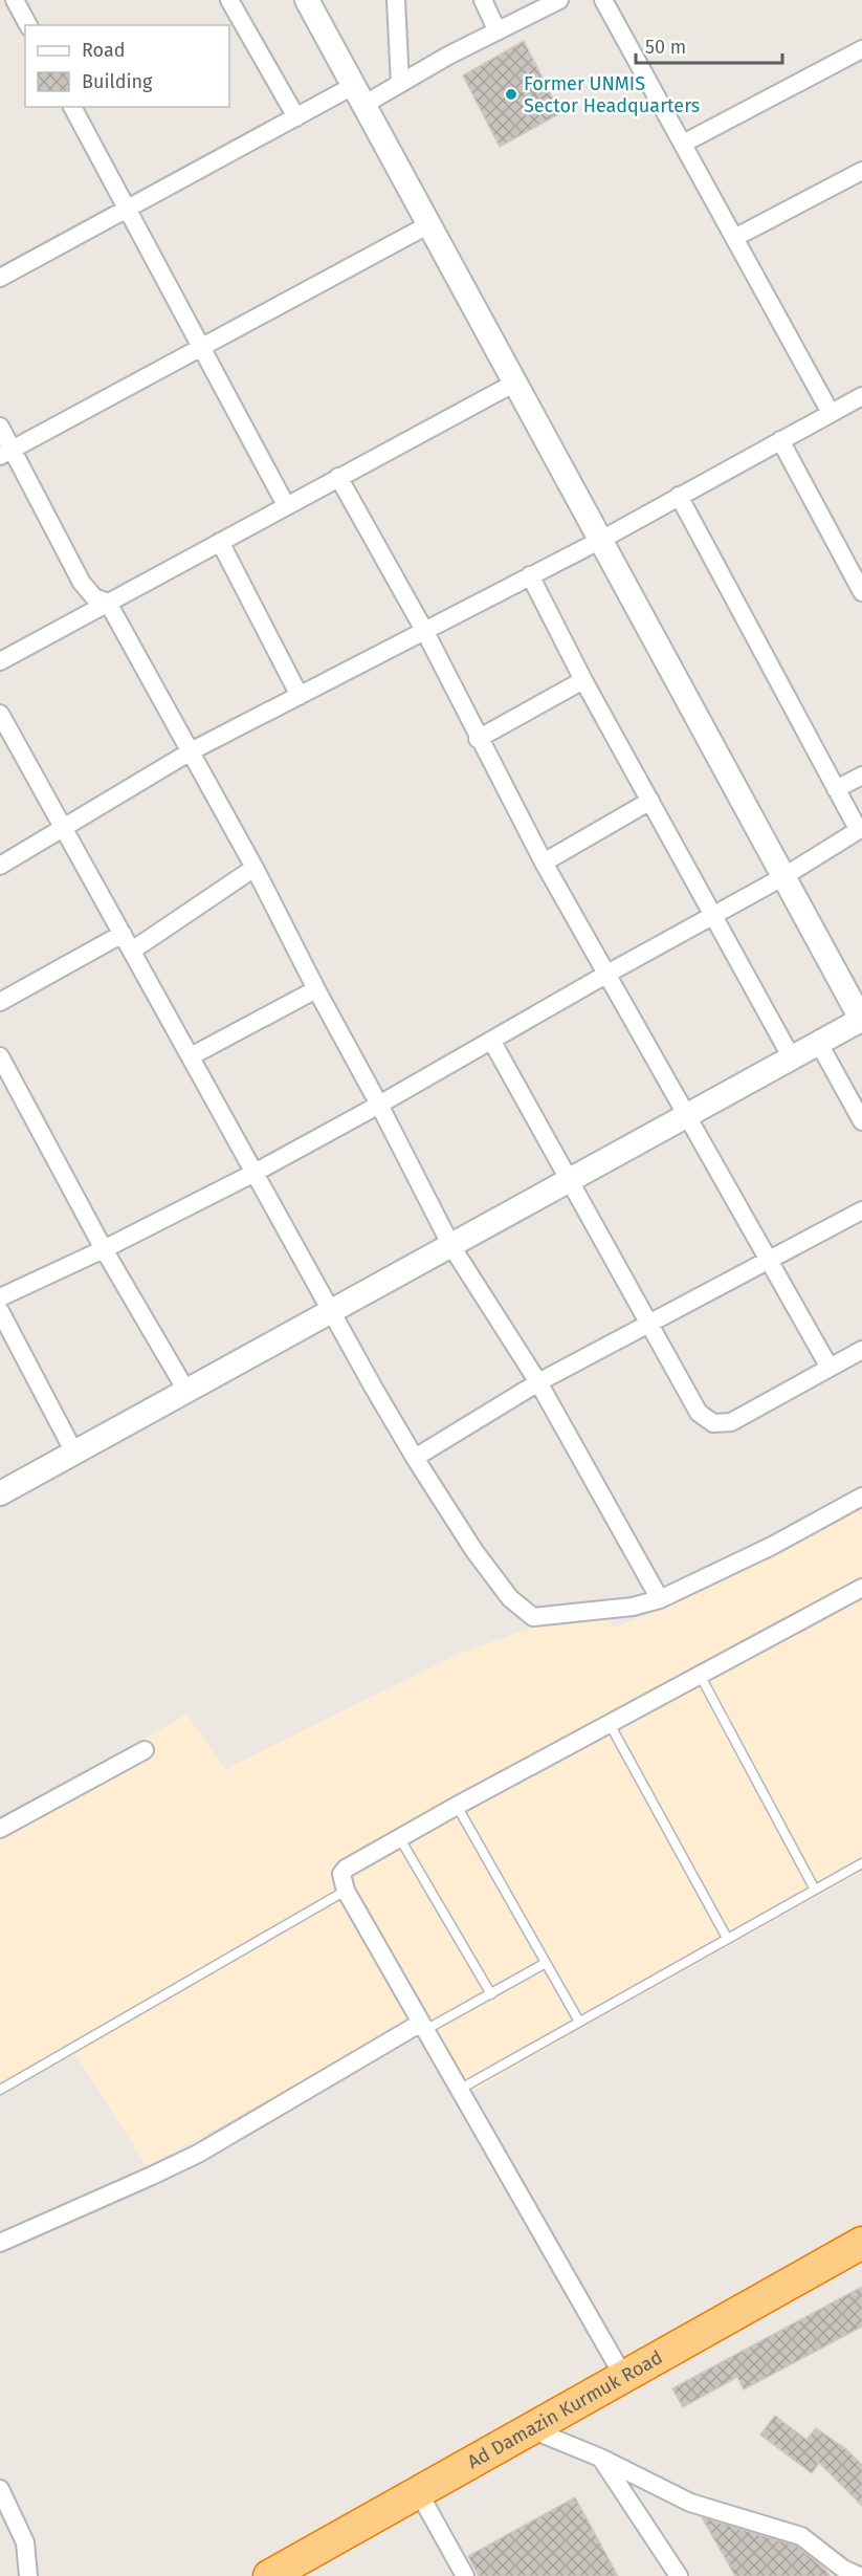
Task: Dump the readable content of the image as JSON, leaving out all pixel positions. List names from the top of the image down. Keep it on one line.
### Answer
{"streets":{"highway":["Ad Damazin Kurmuk Road"]},"places":["Former UNMIS Sector Headquarters"],"legend":["Road","Building"],"scale_bar":"50 m"}
